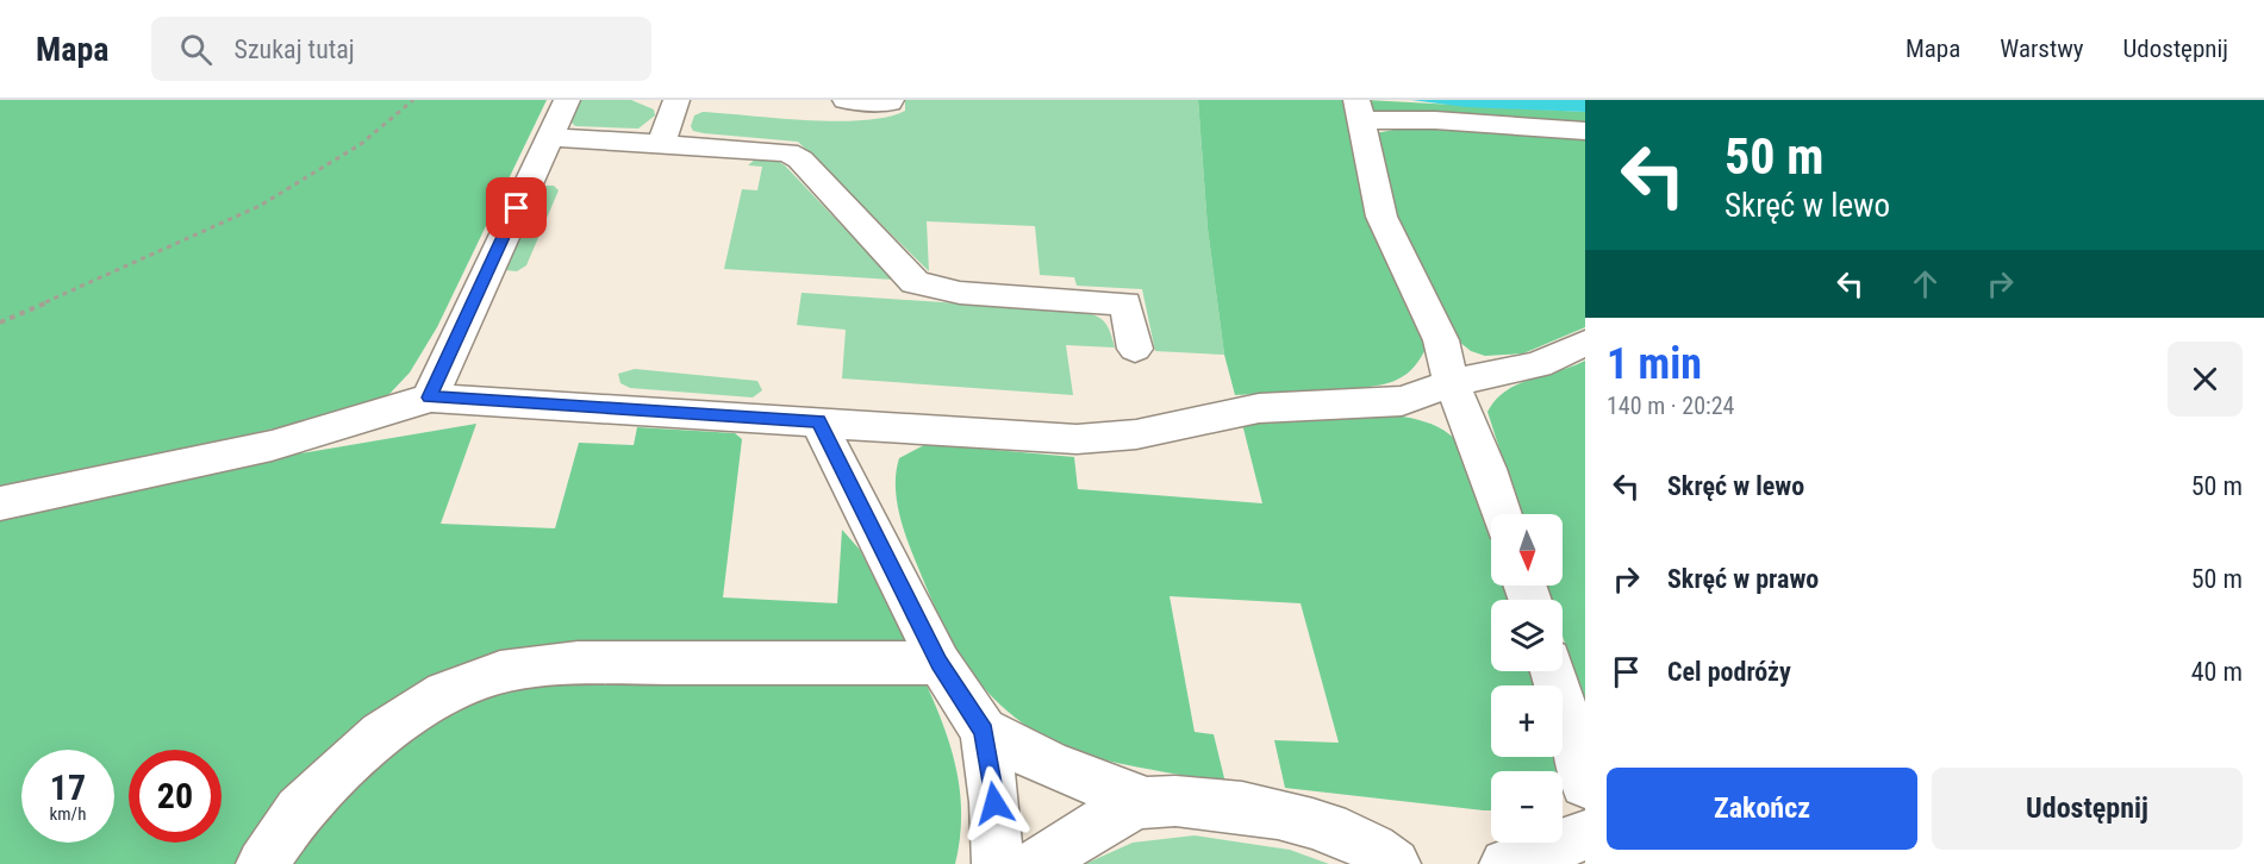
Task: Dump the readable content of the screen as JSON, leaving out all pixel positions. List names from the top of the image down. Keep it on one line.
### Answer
{"north":"bottom","page":{"header":"Mapa","search":"Szukaj tutaj","nav":["Mapa","Warstwy","Udostępnij"],"turn":["50 m","Skręć w lewo"],"heading":["1 min","140 m · 20:24"],"list":[{"name":"Skręć w lewo","value":"50 m"},{"name":"Skręć w prawo","value":"50 m"},{"name":"Cel podróży","value":"40 m"}],"map_buttons":["+","−"],"speed":"17 km/h","limit":"20","buttons":["Zakończ","Udostępnij"]}}
